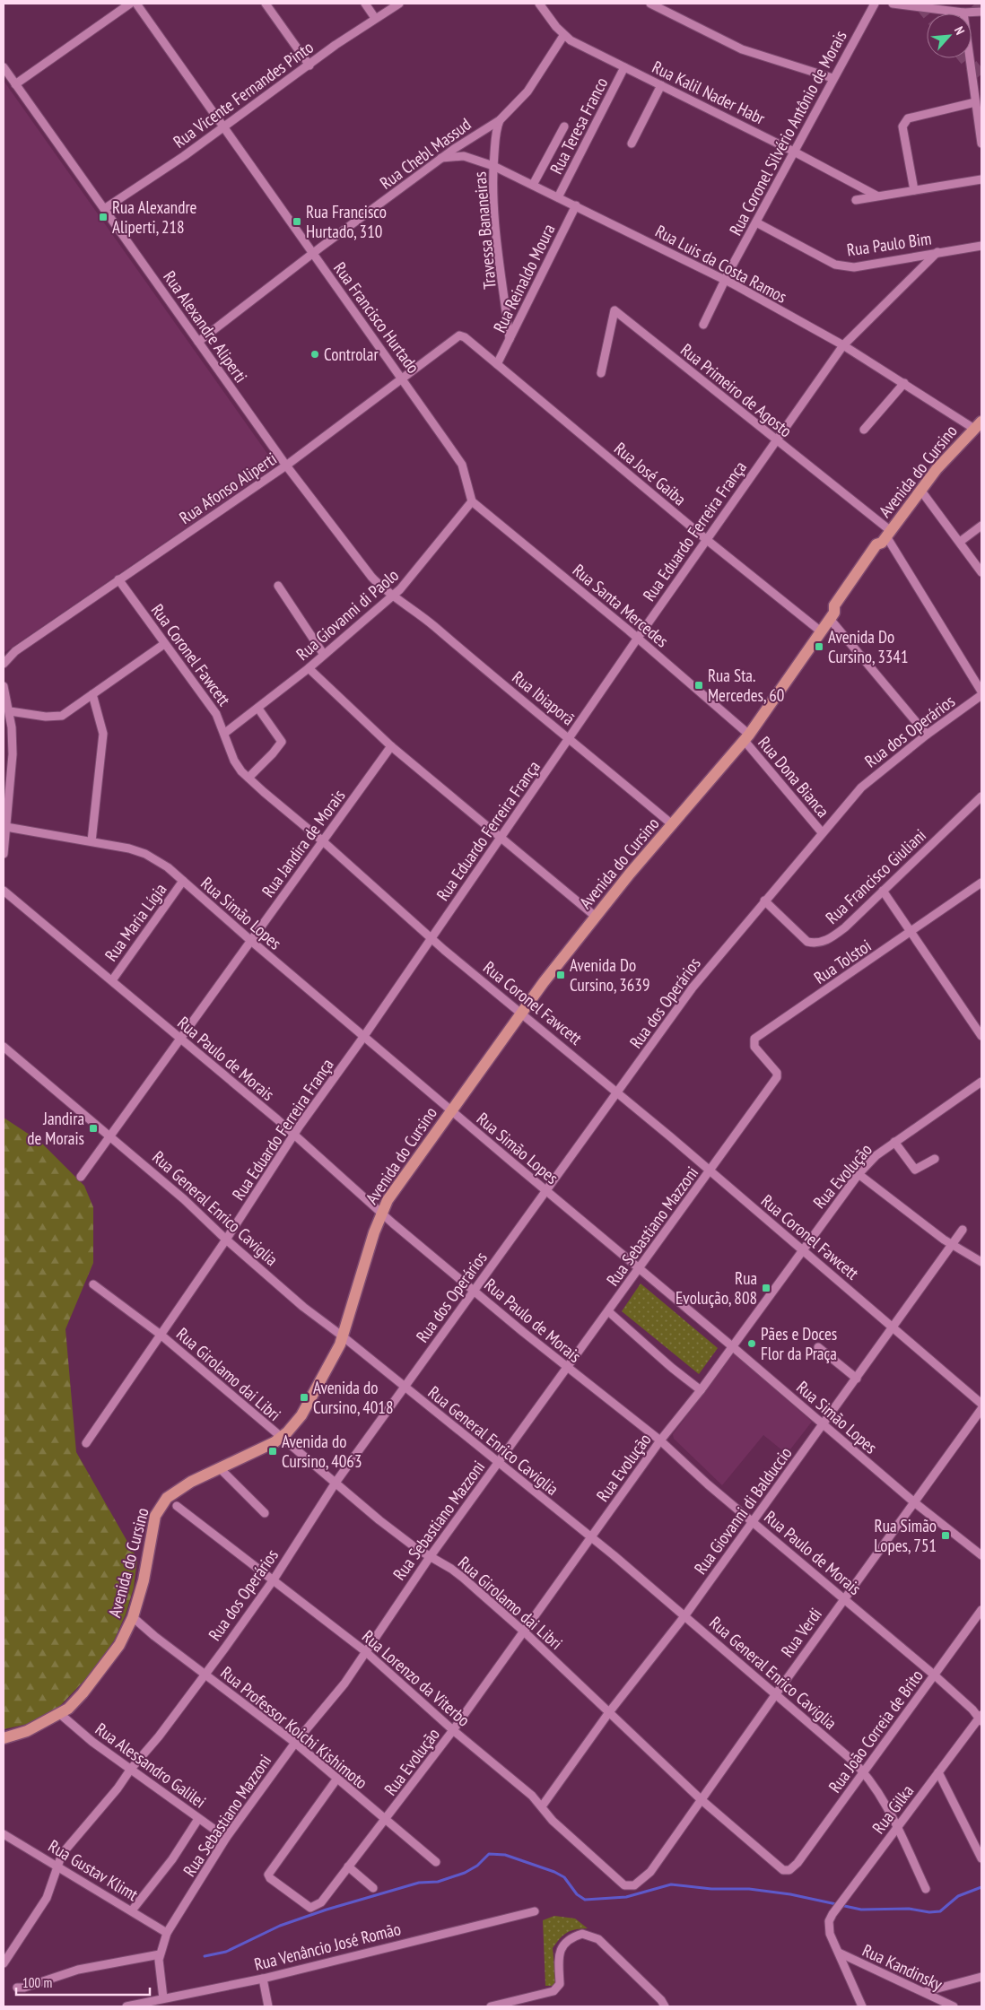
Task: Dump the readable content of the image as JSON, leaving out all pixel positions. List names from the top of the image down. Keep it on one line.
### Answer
{"streets":{"main road":["Avenida do Cursino"],"street":["Rua Kalil Nader Habr","Rua Vicente Fernandes Pinto","Rua Teresa Franco","Rua Coronel Silvério Antônio de Morais","Rua Chebl Massud","Travessa Bananeiras","Rua Paulo Bim","Rua Luis da Costa Ramos","Rua Reinaldo Moura","Rua Francisco Hurtado","Rua Alexandre Aliperti","Rua Primeiro de Agosto","Rua José Gaiba","Rua Afonso Aliperti","Rua Eduardo Ferreira França","Rua Santa Mercedes","Rua Giovanni di Paolo","Rua Coronel Fawcett","Rua Ibiaporã","Rua dos Operários","Rua Dona Bianca","Rua Jandira de Morais","Rua Francisco Giuliani","Rua Simão Lopes","Rua Maria Lígia","Rua Tolstoi","Rua Paulo de Morais","Rua Evolução","Rua General Enrico Caviglia","Rua Sebastiano Mazzoni","Rua Girolamo dai Libri","Rua Giovanni di Balduccio","Rua Verdi","Rua Lorenzo da Viterbo","Rua Professor Koichi Kishimoto","Rua João Correia de Brito","Rua Alessandro Galilei","Rua Gilka","Rua Gustav Klimt","Rua Venâncio José Romão","Rua Kandinsky"]},"crossings":[["Rua Kalil Nader Habr","Rua Teresa Franco"],["Rua Kalil Nader Habr","Rua Coronel Silvério Antônio de Morais"],["Rua Kalil Nader Habr","Rua Chebl Massud"],["Rua Vicente Fernandes Pinto","Rua Francisco Hurtado"],["Rua Vicente Fernandes Pinto","Rua Alexandre Aliperti"],["Rua Teresa Franco","Rua Luis da Costa Ramos"],["Rua Coronel Silvério Antônio de Morais","Rua Paulo Bim"],["Rua Coronel Silvério Antônio de Morais","Rua Luis da Costa Ramos"],["Rua Chebl Massud","Travessa Bananeiras"],["Rua Chebl Massud","Rua Luis da Costa Ramos"],["Rua Chebl Massud","Rua Francisco Hurtado"],["Rua Chebl Massud","Rua Alexandre Aliperti"],["Travessa Bananeiras","Rua Luis da Costa Ramos"],["Travessa Bananeiras","Rua Reinaldo Moura"],["Rua Paulo Bim","Rua Eduardo Ferreira França"],["Rua Luis da Costa Ramos","Rua Reinaldo Moura"],["Rua Luis da Costa Ramos","Avenida do Cursino"],["Rua Luis da Costa Ramos","Rua Eduardo Ferreira França"],["Rua Reinaldo Moura","Rua José Gaiba"],["Rua Francisco Hurtado","Rua Afonso Aliperti"],["Rua Francisco Hurtado","Rua Santa Mercedes"],["Rua Francisco Hurtado","Rua Giovanni di Paolo"],["Rua Alexandre Aliperti","Rua Afonso Aliperti"],["Rua Alexandre Aliperti","Rua Giovanni di Paolo"],["Rua Alexandre Aliperti","Rua Ibiaporã"],["Rua Primeiro de Agosto","Avenida do Cursino"],["Rua Primeiro de Agosto","Rua Eduardo Ferreira França"],["Avenida do Cursino","Rua José Gaiba"],["Avenida do Cursino","Rua Santa Mercedes"],["Avenida do Cursino","Rua Coronel Fawcett"],["Avenida do Cursino","Rua Ibiaporã"],["Avenida do Cursino","Rua Dona Bianca"],["Avenida do Cursino","Rua Simão Lopes"],["Avenida do Cursino","Rua Paulo de Morais"],["Avenida do Cursino","Rua General Enrico Caviglia"],["Avenida do Cursino","Rua Girolamo dai Libri"],["Avenida do Cursino","Rua Professor Koichi Kishimoto"],["Avenida do Cursino","Rua Alessandro Galilei"],["Rua José Gaiba","Rua Afonso Aliperti"],["Rua José Gaiba","Rua Eduardo Ferreira França"],["Rua Afonso Aliperti","Rua Coronel Fawcett"],["Rua Eduardo Ferreira França","Rua Santa Mercedes"],["Rua Eduardo Ferreira França","Rua Coronel Fawcett"],["Rua Eduardo Ferreira França","Rua Ibiaporã"],["Rua Eduardo Ferreira França","Rua Simão Lopes"],["Rua Eduardo Ferreira França","Rua Paulo de Morais"],["Rua Eduardo Ferreira França","Rua General Enrico Caviglia"],["Rua Eduardo Ferreira França","Rua Girolamo dai Libri"],["Rua Santa Mercedes","Rua Giovanni di Paolo"],["Rua Santa Mercedes","Rua Dona Bianca"],["Rua Giovanni di Paolo","Rua Coronel Fawcett"],["Rua Giovanni di Paolo","Rua Ibiaporã"],["Rua Coronel Fawcett","Rua dos Operários"],["Rua Coronel Fawcett","Rua Jandira de Morais"],["Rua Coronel Fawcett","Rua Evolução"],["Rua Coronel Fawcett","Rua Sebastiano Mazzoni"],["Rua Coronel Fawcett","Rua Giovanni di Balduccio"],["Rua dos Operários","Rua Dona Bianca"],["Rua dos Operários","Rua Francisco Giuliani"],["Rua dos Operários","Rua Simão Lopes"],["Rua dos Operários","Rua Paulo de Morais"],["Rua dos Operários","Rua General Enrico Caviglia"],["Rua dos Operários","Rua Girolamo dai Libri"],["Rua dos Operários","Rua Lorenzo da Viterbo"],["Rua dos Operários","Rua Professor Koichi Kishimoto"],["Rua dos Operários","Rua Alessandro Galilei"],["Rua dos Operários","Rua Gustav Klimt"],["Rua Jandira de Morais","Rua Simão Lopes"],["Rua Jandira de Morais","Rua Paulo de Morais"],["Rua Jandira de Morais","Rua General Enrico Caviglia"],["Rua Simão Lopes","Rua Maria Lígia"],["Rua Simão Lopes","Rua Evolução"],["Rua Simão Lopes","Rua Sebastiano Mazzoni"],["Rua Simão Lopes","Rua Giovanni di Balduccio"],["Rua Simão Lopes","Rua Verdi"],["Rua Maria Lígia","Rua Paulo de Morais"],["Rua Tolstoi","Rua Sebastiano Mazzoni"],["Rua Paulo de Morais","Rua Evolução"],["Rua Paulo de Morais","Rua Sebastiano Mazzoni"],["Rua Paulo de Morais","Rua Giovanni di Balduccio"],["Rua Paulo de Morais","Rua Verdi"],["Rua Paulo de Morais","Rua João Correia de Brito"],["Rua Paulo de Morais","Rua Gilka"],["Rua Evolução","Rua General Enrico Caviglia"],["Rua Evolução","Rua Girolamo dai Libri"],["Rua Evolução","Rua Lorenzo da Viterbo"],["Rua Evolução","Rua Professor Koichi Kishimoto"],["Rua General Enrico Caviglia","Rua Sebastiano Mazzoni"],["Rua General Enrico Caviglia","Rua Giovanni di Balduccio"],["Rua General Enrico Caviglia","Rua Verdi"],["Rua General Enrico Caviglia","Rua João Correia de Brito"],["Rua General Enrico Caviglia","Rua Gilka"],["Rua Sebastiano Mazzoni","Rua Girolamo dai Libri"],["Rua Sebastiano Mazzoni","Rua Lorenzo da Viterbo"],["Rua Sebastiano Mazzoni","Rua Professor Koichi Kishimoto"],["Rua Sebastiano Mazzoni","Rua Alessandro Galilei"],["Rua Sebastiano Mazzoni","Rua Gustav Klimt"],["Rua Sebastiano Mazzoni","Rua Venâncio José Romão"],["Rua Girolamo dai Libri","Rua Giovanni di Balduccio"],["Rua Girolamo dai Libri","Rua Verdi"],["Rua Girolamo dai Libri","Rua João Correia de Brito"],["Rua Giovanni di Balduccio","Rua Lorenzo da Viterbo"],["Rua Verdi","Rua Lorenzo da Viterbo"],["Rua Gilka","Rua Kandinsky"]],"places":{"transit":["Rua Alexandre Aliperti, 218","Rua Francisco Hurtado, 310","Avenida Do Cursino, 3341","Rua Sta. Mercedes, 60","Avenida Do Cursino, 3639","Jandira de Morais","Rua Evolução, 808","Avenida do Cursino, 4018","Avenida do Cursino, 4063","Rua Simão Lopes, 751"],"other":["Controlar","Pães e Doces Flor da Praça"]},"scale_bar":"100 m","north":"top right"}
